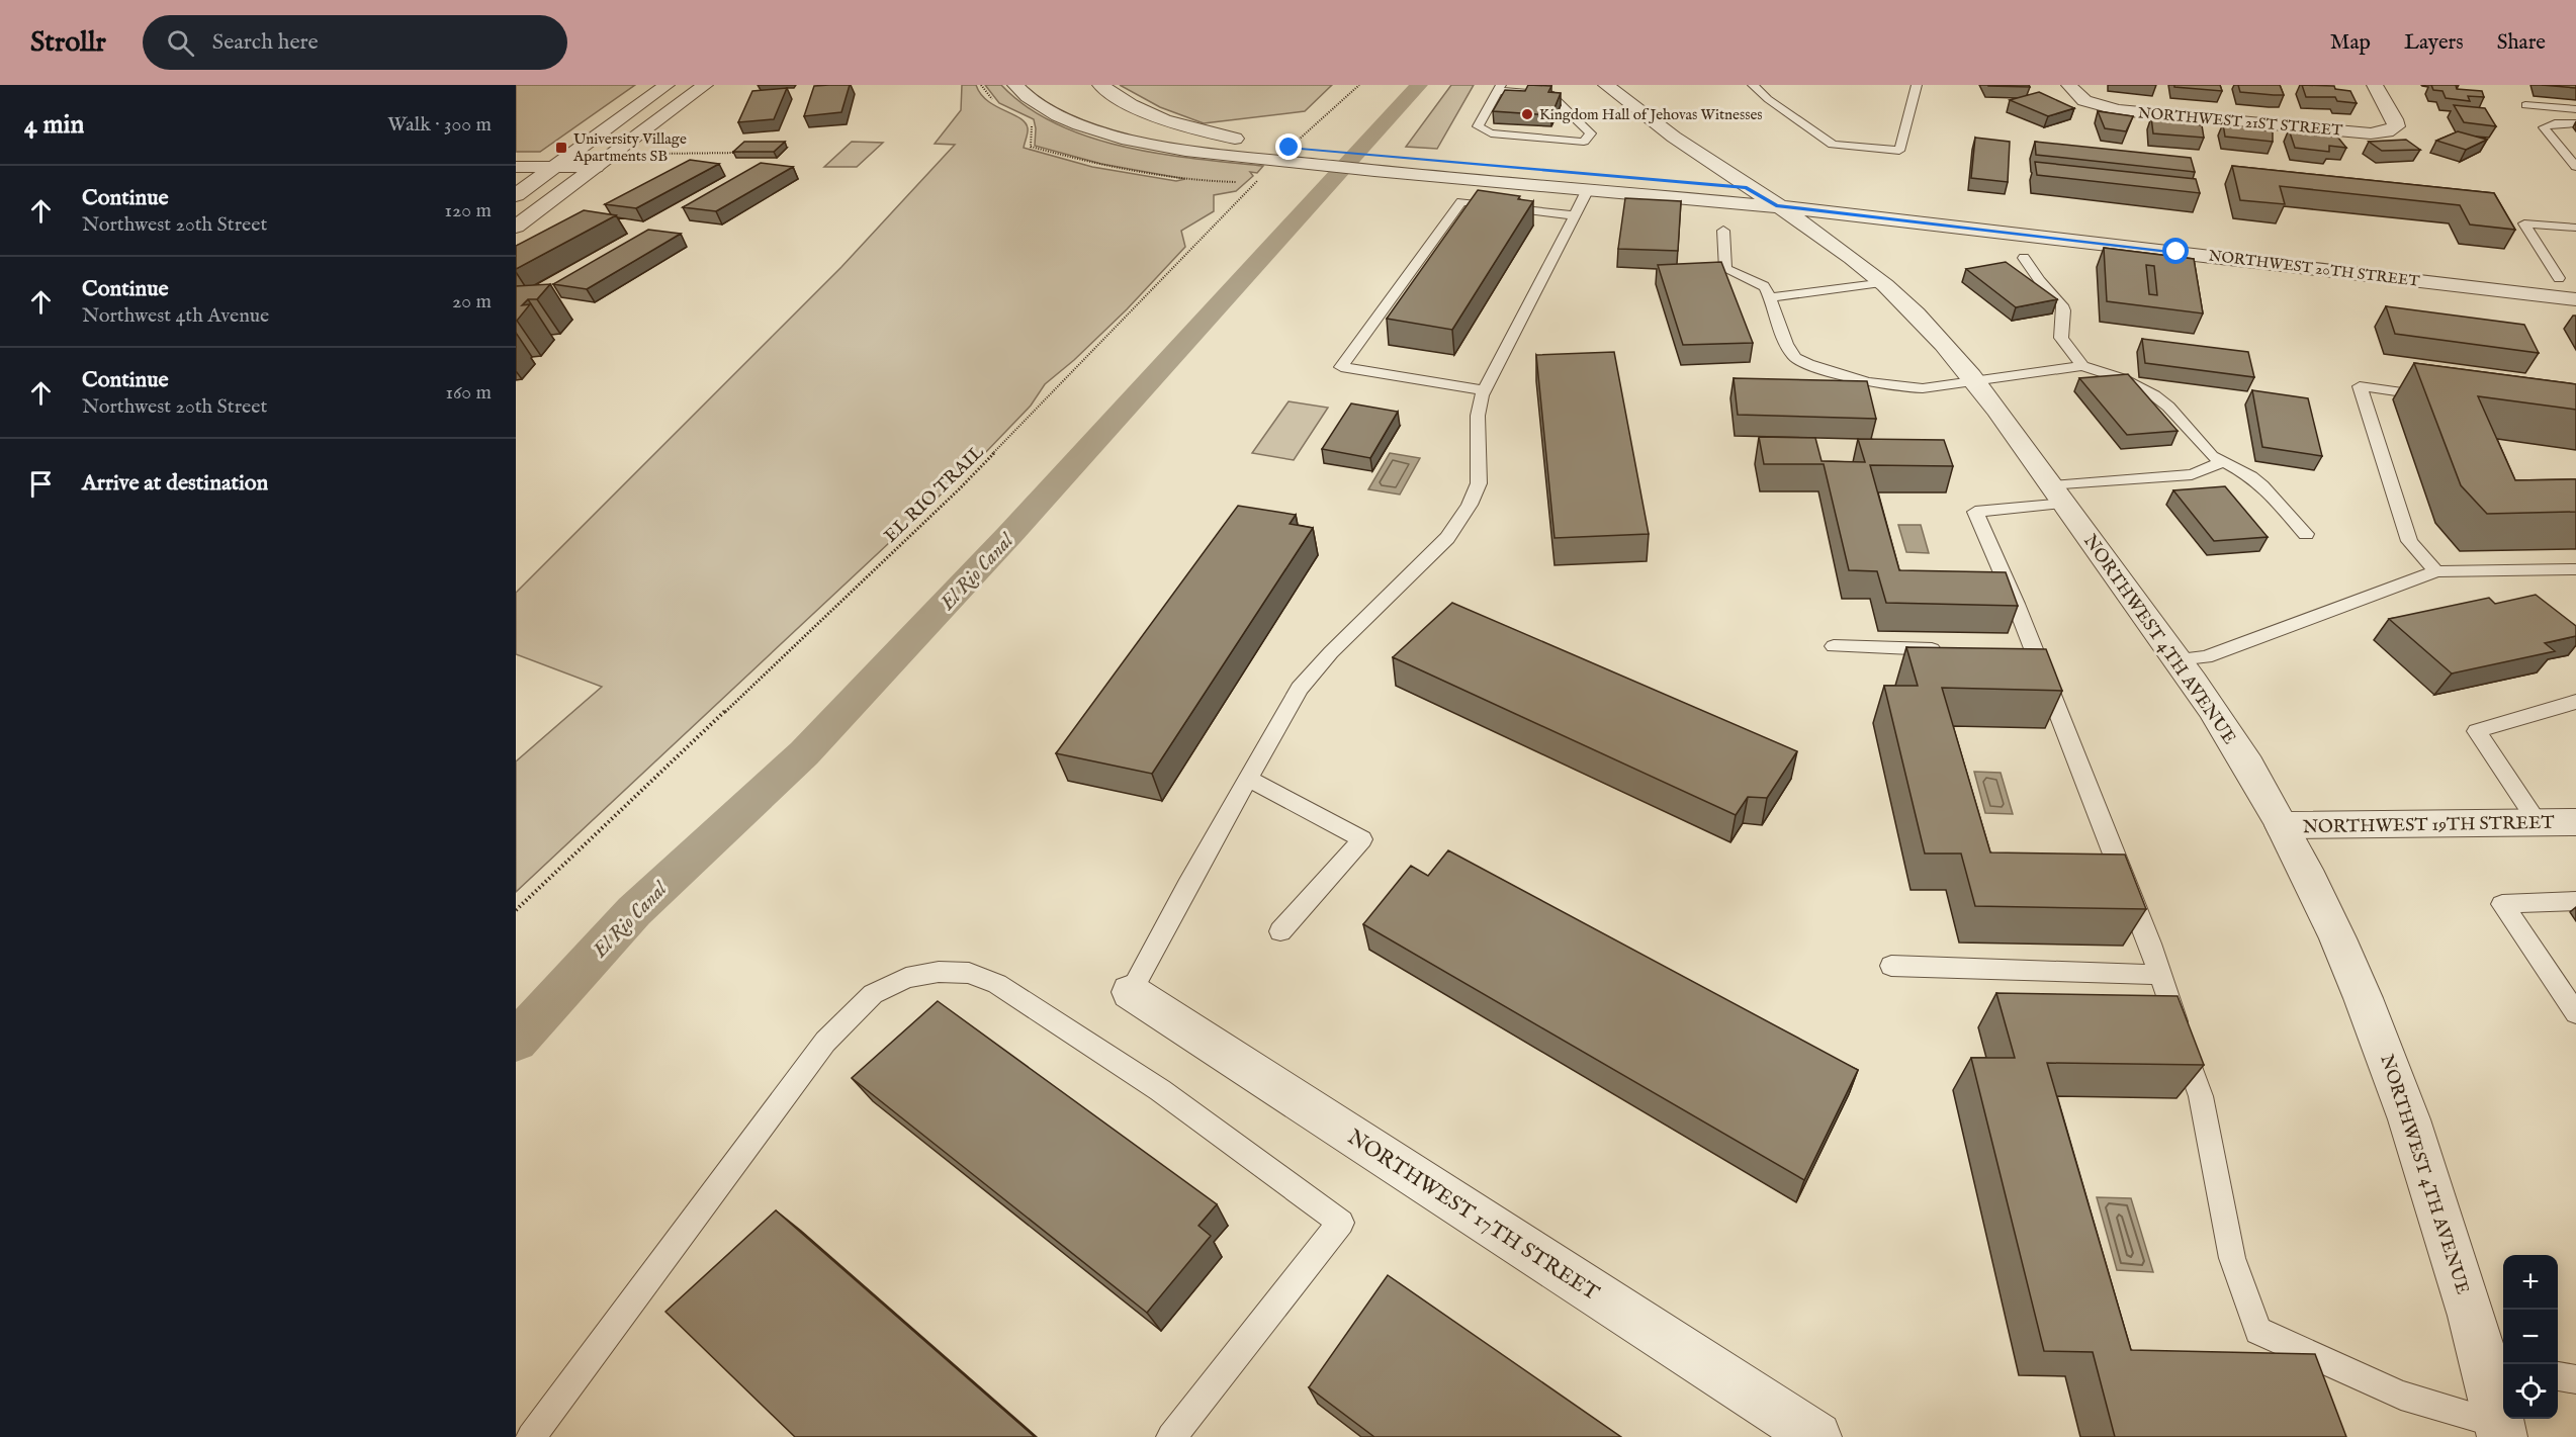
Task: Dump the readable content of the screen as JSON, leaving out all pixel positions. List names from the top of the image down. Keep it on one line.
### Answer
{"streets":{"street":["NORTHWEST 21ST STREET","NORTHWEST 20TH STREET","NORTHWEST 4TH AVENUE","NORTHWEST 19TH STREET","NORTHWEST 17TH STREET"],"path":["EL RIO TRAIL"]},"crossings":[["NORTHWEST 20TH STREET","EL RIO TRAIL"],["NORTHWEST 20TH STREET","NORTHWEST 4TH AVENUE"],["NORTHWEST 4TH AVENUE","NORTHWEST 19TH STREET"]],"water":["El Rio Canal"],"places":{"other":["Kingdom Hall of Jehovas Witnesses"],"transit":["University Village Apartments SB"]},"page":{"header":"Strollr","search":"Search here","nav":["Map","Layers","Share"],"heading":["4 min","Walk · 300 m"],"list":[["Continue","Northwest 20th Street","120 m"],["Continue","Northwest 4th Avenue","20 m"],["Continue","Northwest 20th Street","160 m"],"Arrive at destination"],"map_buttons":["+","−"]}}
